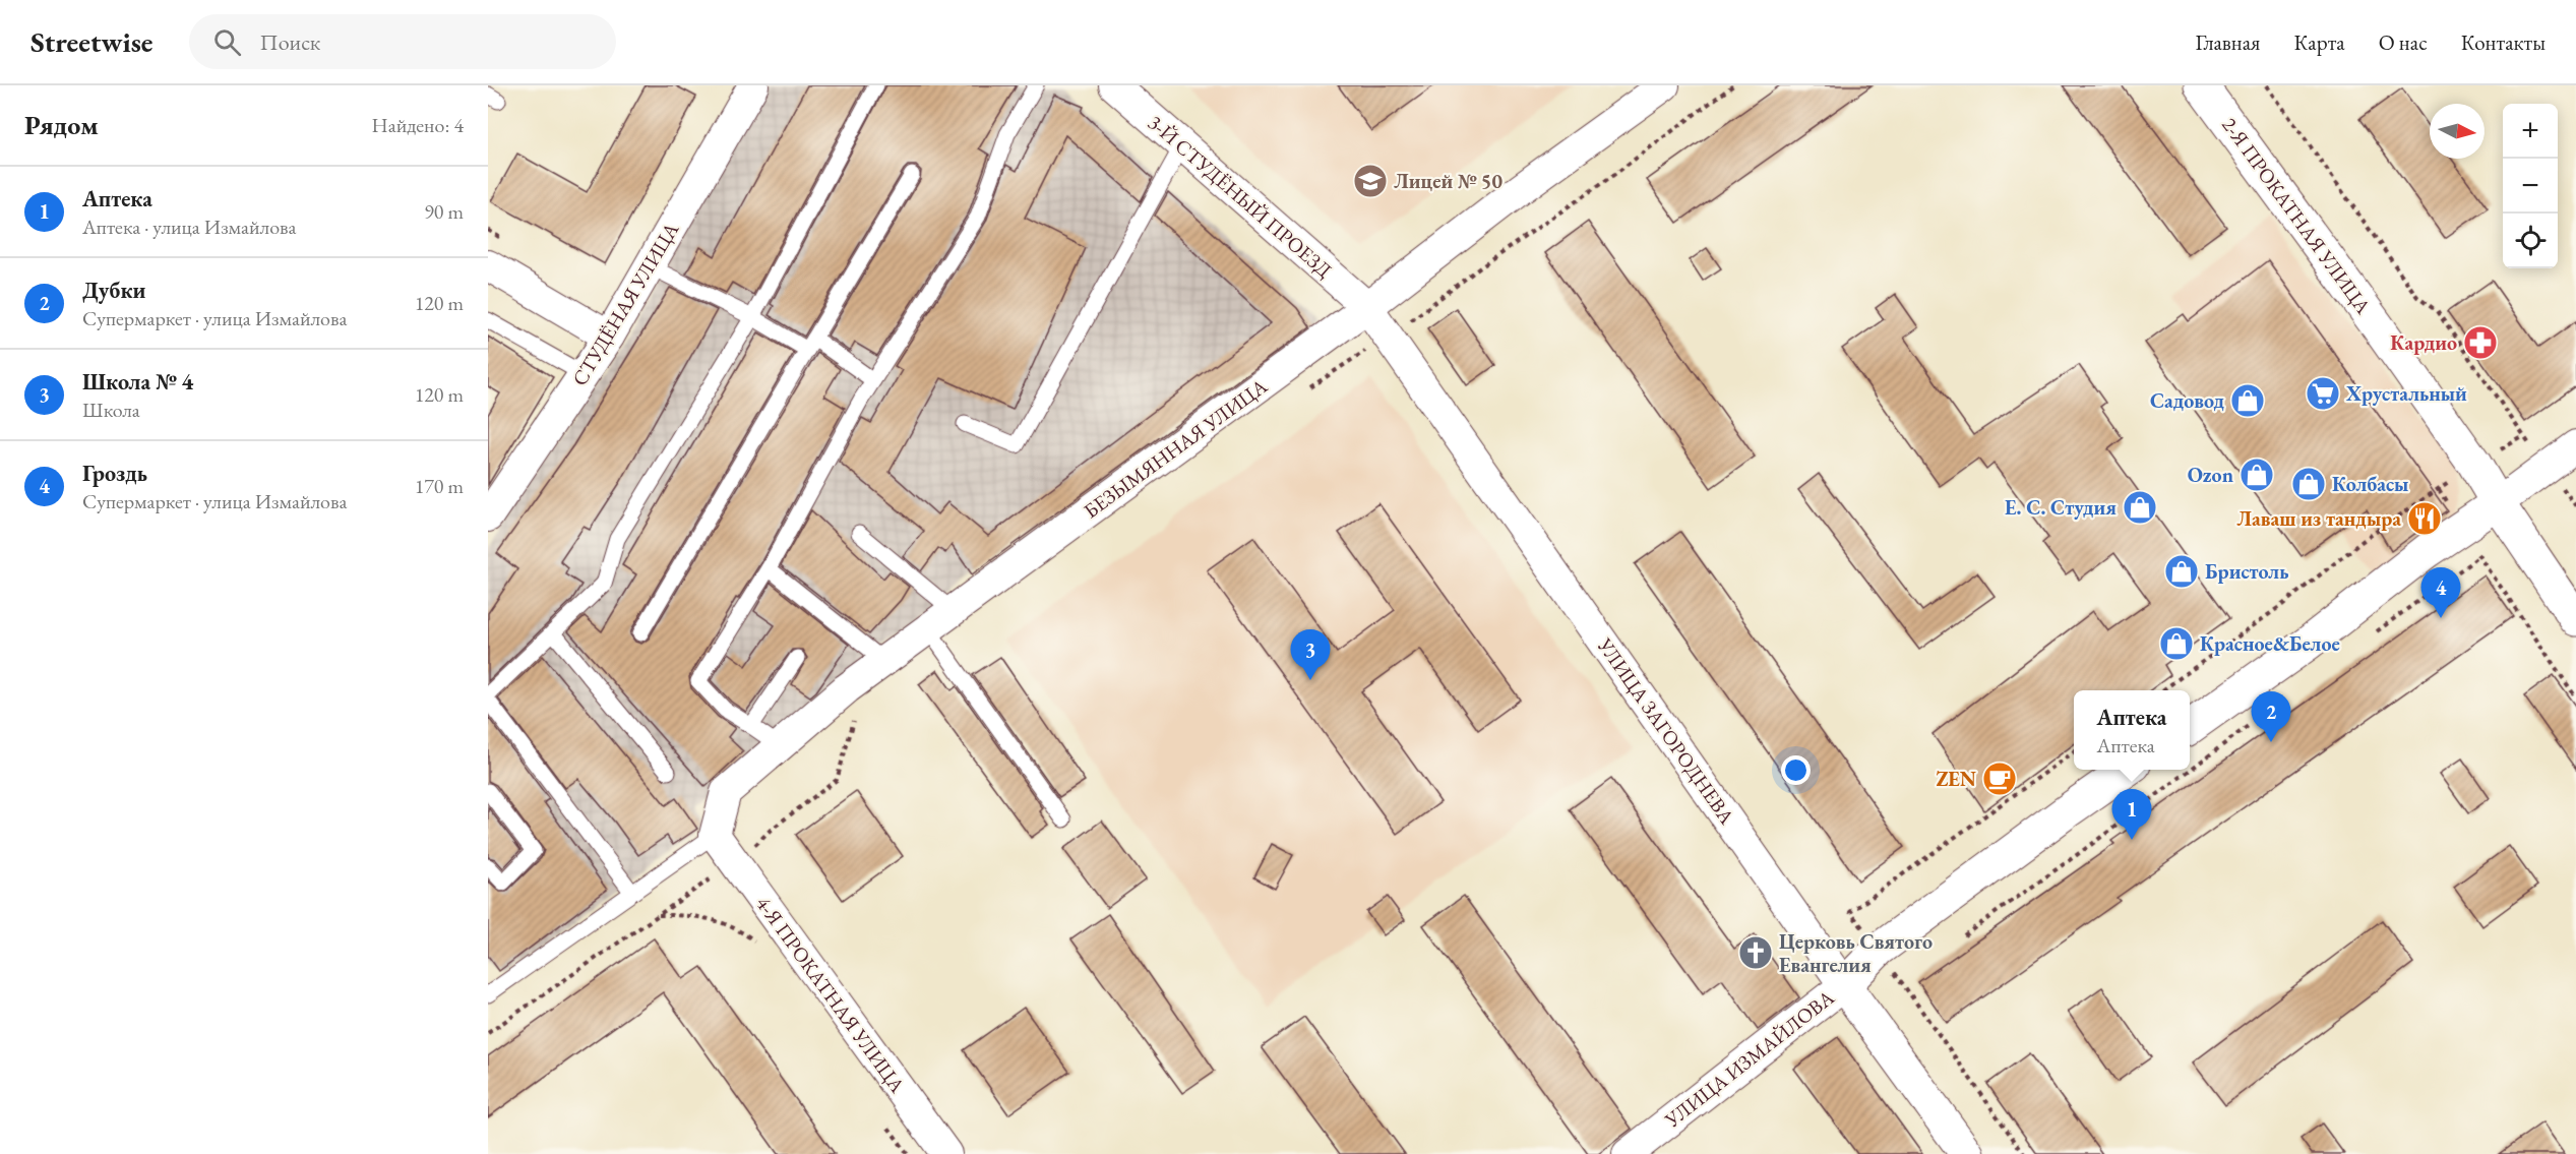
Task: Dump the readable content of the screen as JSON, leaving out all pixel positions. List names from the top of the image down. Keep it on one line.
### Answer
{"streets":{"street":["3-Й СТУДЁНЫЙ ПРОЕЗД","2-Я ПРОКАТНАЯ УЛИЦА","СТУДЁНАЯ УЛИЦА","БЕЗЫМЯННАЯ УЛИЦА","УЛИЦА ЗАГОРОДНЕВА","4-Я ПРОКАТНАЯ УЛИЦА","УЛИЦА ИЗМАЙЛОВА"]},"crossings":[["3-Й СТУДЁНЫЙ ПРОЕЗД","БЕЗЫМЯННАЯ УЛИЦА"],["3-Й СТУДЁНЫЙ ПРОЕЗД","УЛИЦА ЗАГОРОДНЕВА"],["БЕЗЫМЯННАЯ УЛИЦА","УЛИЦА ЗАГОРОДНЕВА"],["БЕЗЫМЯННАЯ УЛИЦА","4-Я ПРОКАТНАЯ УЛИЦА"],["УЛИЦА ЗАГОРОДНЕВА","УЛИЦА ИЗМАЙЛОВА"]],"places":{"school or university":["Лицей № 50"],"pharmacy":["Кардио"],"supermarket":["Хрустальный"],"shop":["Садовод","Ozon","Колбасы","Е. С. Студия","Бристоль","Красное&Белое"],"restaurant":["Лаваш из тандыра"],"cafe":["ZEN"],"church":["Церковь Святого Евангелия"]},"north":"right","page":{"header":"Streetwise","search":"Поиск","nav":["Главная","Карта","О нас","Контакты"],"heading":["Рядом","Найдено: 4"],"map_buttons":["+","−"],"list":[{"mark":"1","name":"Аптека","note":"Аптека · улица Измайлова","value":"90 m"},{"mark":"2","name":"Дубки","note":"Супермаркет · улица Измайлова","value":"120 m"},{"mark":"3","name":"Школа № 4","note":"Школа","value":"120 m"},{"mark":"4","name":"Гроздь","note":"Супермаркет · улица Измайлова","value":"170 m"}],"pins":["4","3","2","1"],"popup":["Аптека","Аптека"]}}
